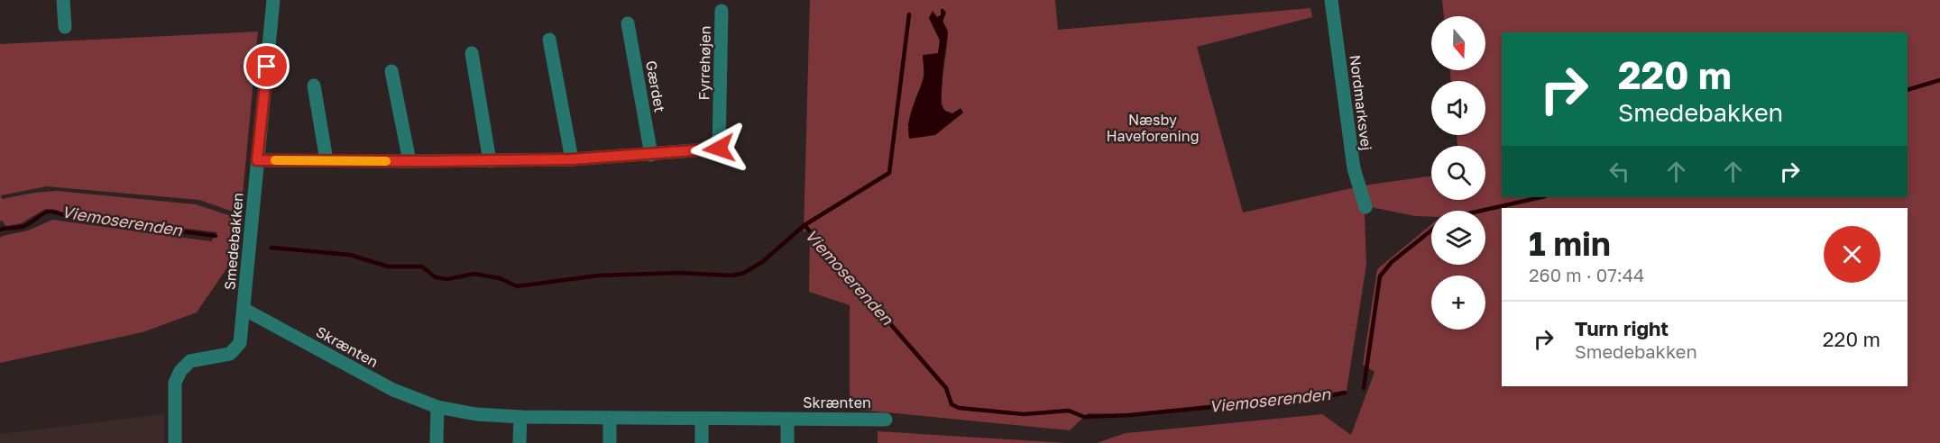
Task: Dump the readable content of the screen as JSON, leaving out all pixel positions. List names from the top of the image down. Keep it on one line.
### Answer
{"streets":{"street":["Fyrrehøjen","Gærdet","Nordmarksvej","Smedebakken","Skrænten"]},"crossings":[["Fyrrehøjen","Gærdet"],["Smedebakken","Skrænten"]],"water":["Viemoserenden"],"parks":["Næsby Haveforening"],"north":"bottom","page":{"map_buttons":"+","turn":["220 m","Smedebakken"],"heading":["1 min","260 m · 07:44"],"list":[{"name":"Turn right","note":"Smedebakken","value":"220 m"}]}}
